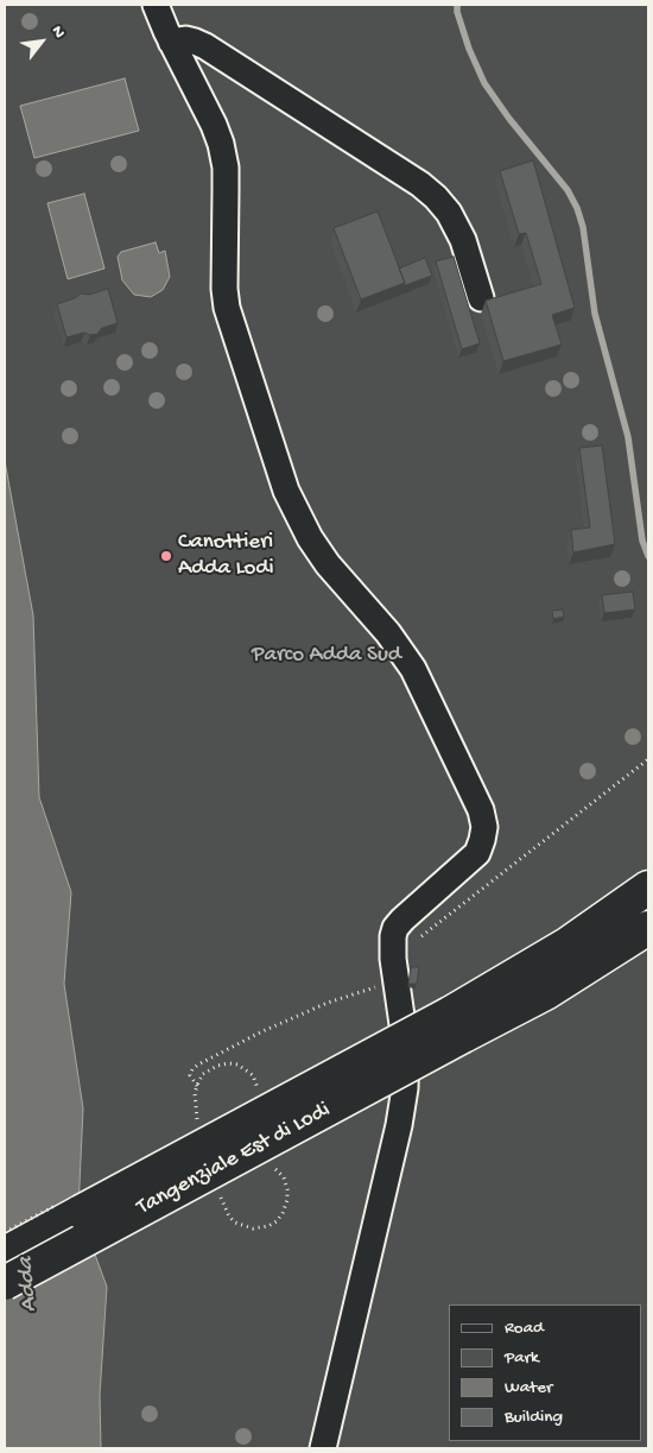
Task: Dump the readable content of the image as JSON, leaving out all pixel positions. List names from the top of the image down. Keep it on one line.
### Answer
{"streets":{"highway":["Tangenziale Est di Lodi"]},"water":["Adda"],"parks":["Parco Adda Sud"],"places":["Canottieri Adda Lodi"],"legend":["Road","Park","Water","Building"],"north":"top right"}
